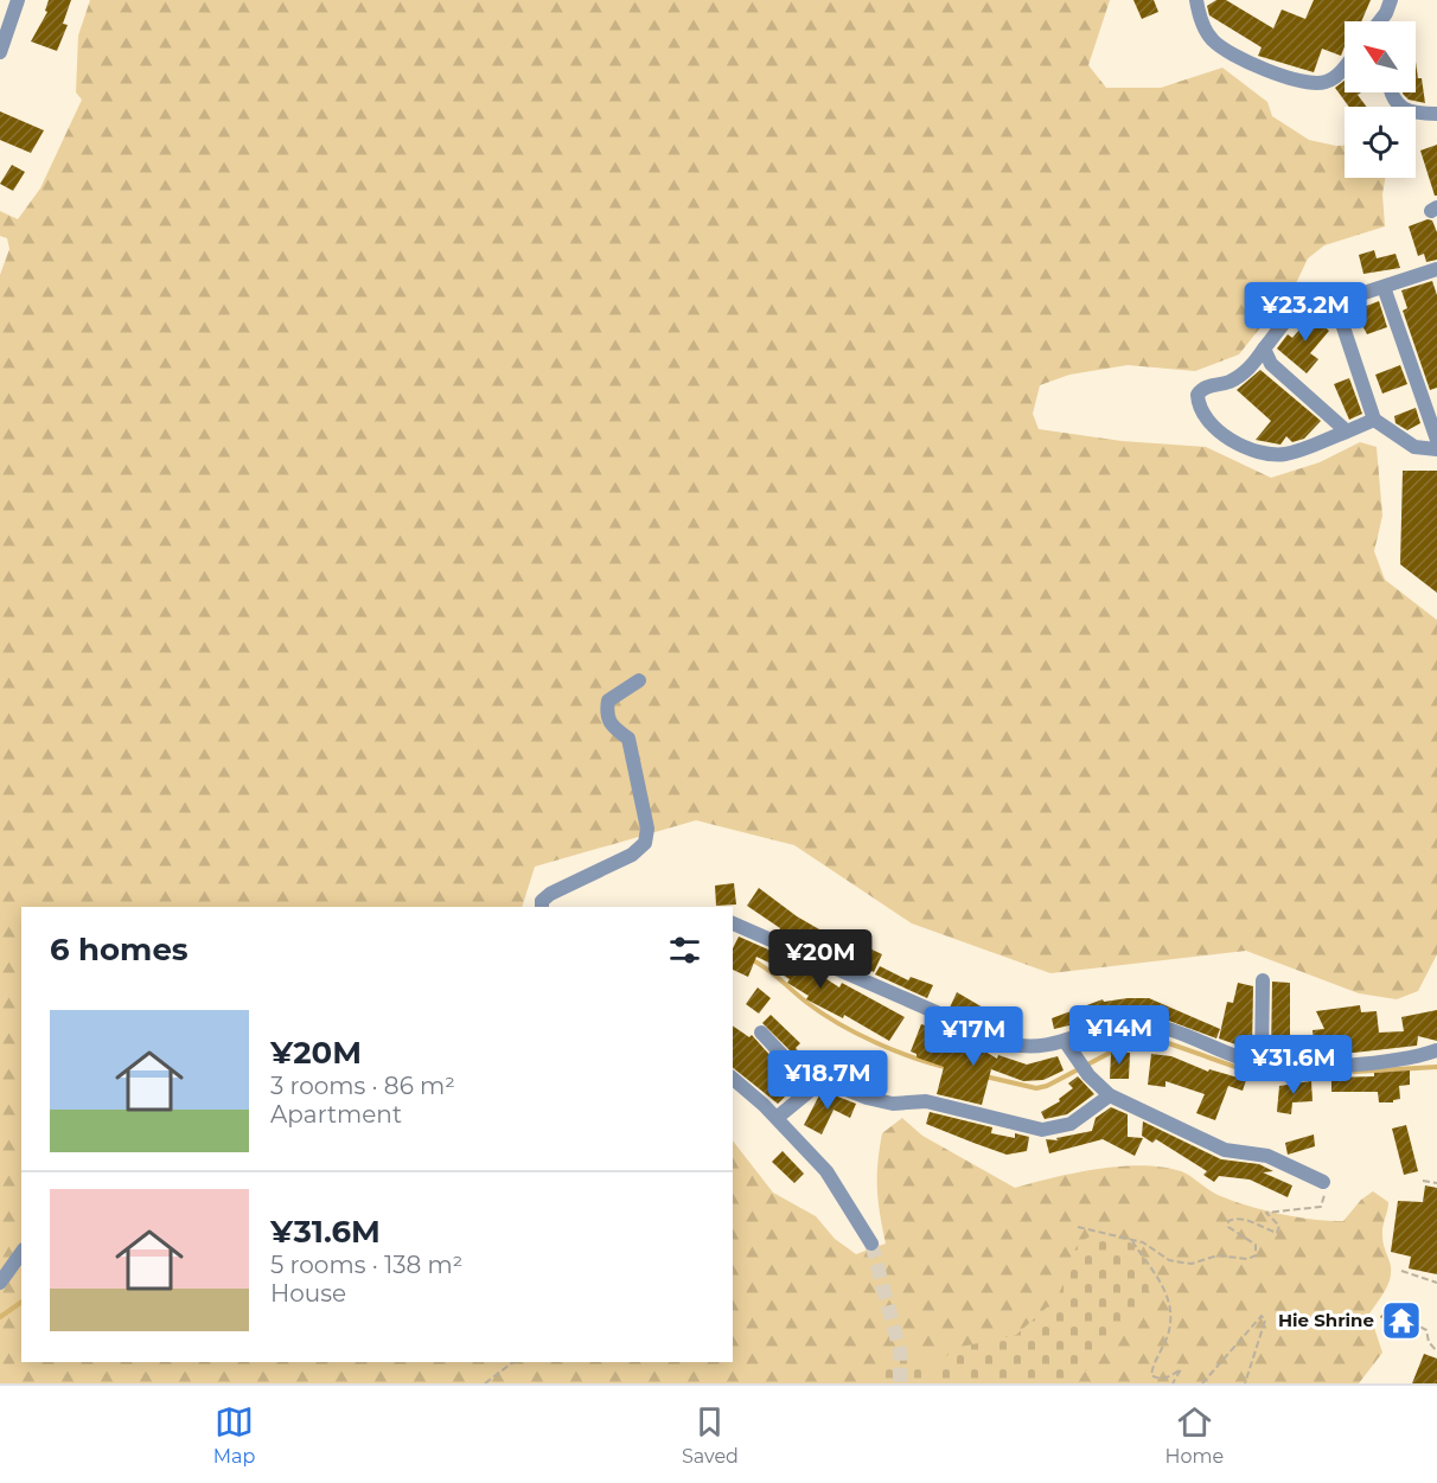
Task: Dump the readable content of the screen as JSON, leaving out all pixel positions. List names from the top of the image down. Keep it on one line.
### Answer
{"places":{"temple":["Hie Shrine"]},"north":"top left","page":{"price":["¥23.2M","¥20M","¥14M","¥17M","¥31.6M","¥18.7M"],"heading":"6 homes","list":[{"name":"¥20M","note":"3 rooms · 86 m² · Apartment"},{"name":"¥31.6M","note":"5 rooms · 138 m² · House"}],"tabs":["Map","Saved","Home"]}}
